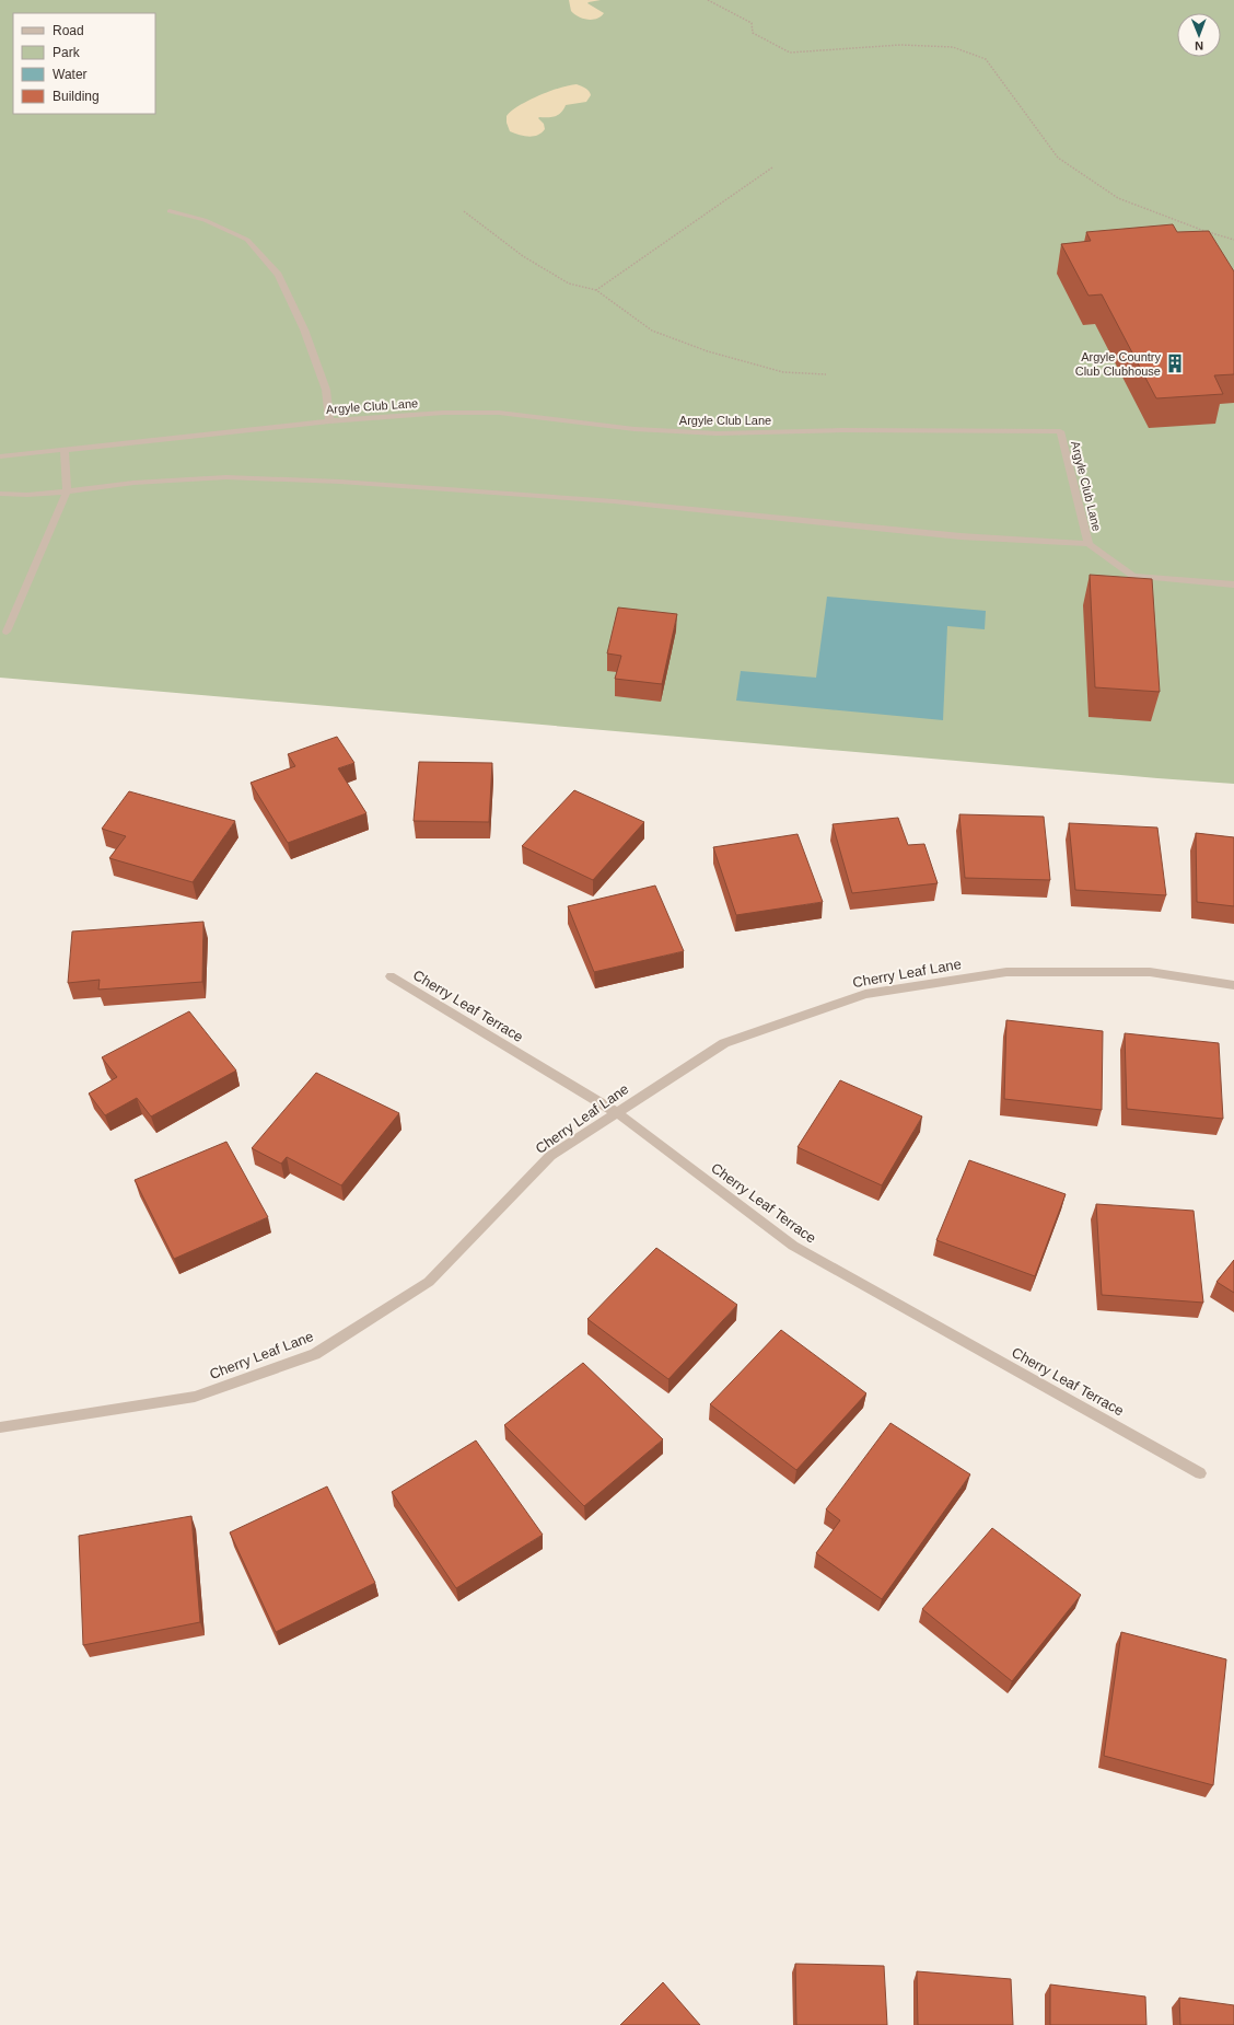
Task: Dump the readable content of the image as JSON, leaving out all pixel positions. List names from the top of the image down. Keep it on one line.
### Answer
{"streets":{"street":["Argyle Club Lane","Cherry Leaf Lane","Cherry Leaf Terrace"]},"crossings":[["Cherry Leaf Lane","Cherry Leaf Terrace"]],"places":{"building":["Argyle Country Club Clubhouse"]},"legend":["Road","Park","Water","Building"],"north":"bottom"}
